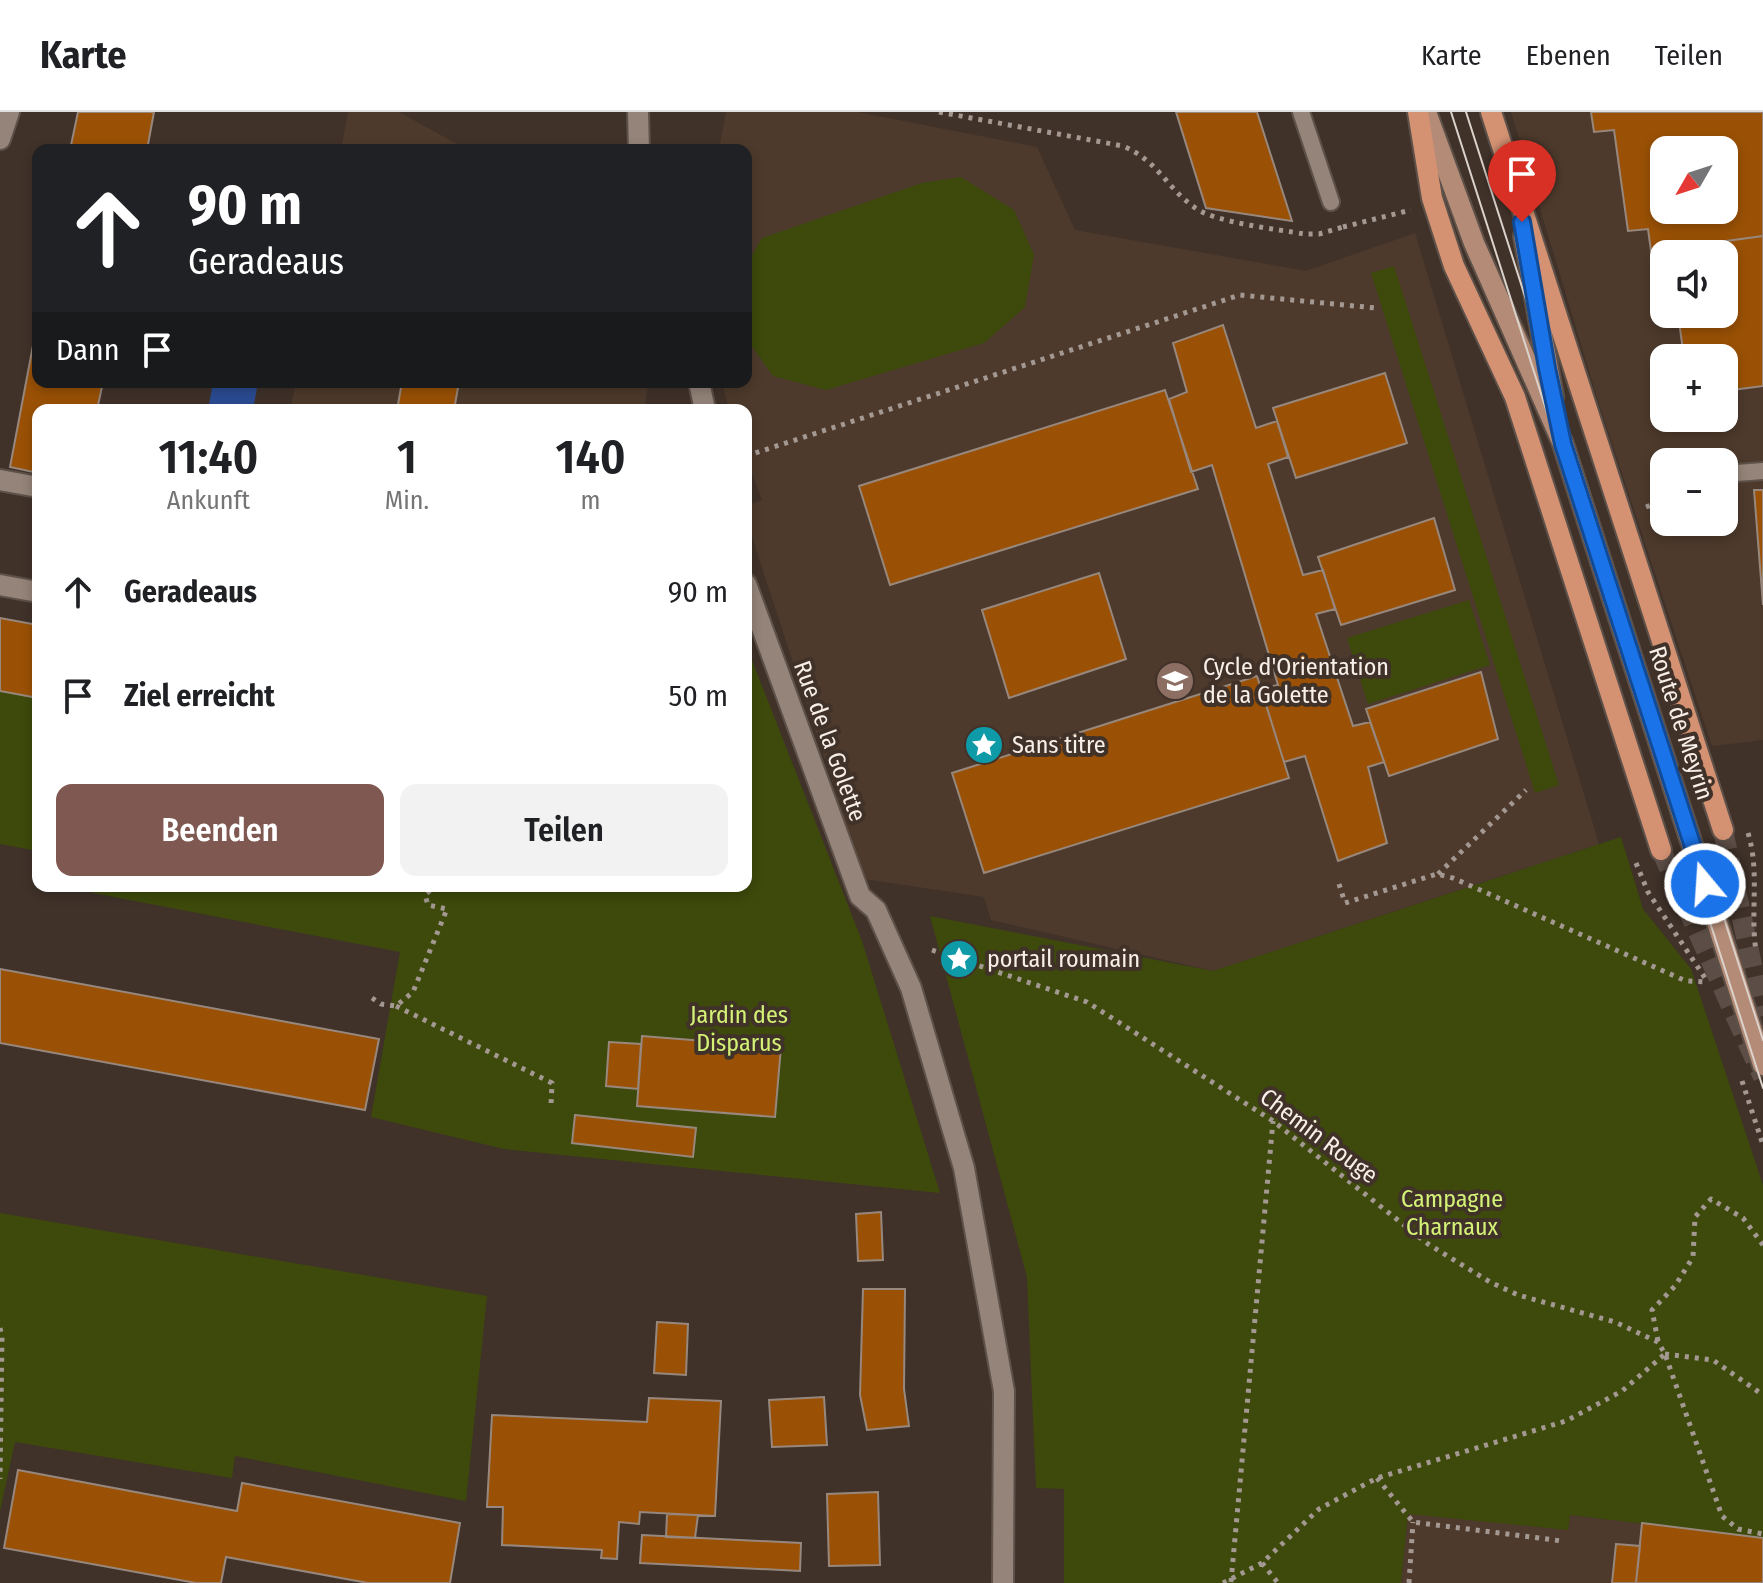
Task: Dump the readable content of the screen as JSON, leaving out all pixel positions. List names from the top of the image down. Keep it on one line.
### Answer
{"streets":{"street":["Route de Meyrin","Rue de la Golette"],"path":["Chemin Rouge"]},"parks":["Jardin des Disparus","Campagne Charnaux"],"places":{"school or university":["Cycle d'Orientation de la Golette"],"place":["Sans titre","portail roumain"]},"north":"bottom left","page":{"header":"Karte","nav":["Karte","Ebenen","Teilen"],"map_buttons":["+","−"],"turn":["90 m","Geradeaus"],"then":"Dann","eta":["11:40","Ankunft","1","Min.","140","m"],"list":[{"name":"Geradeaus","value":"90 m"},{"name":"Ziel erreicht","value":"50 m"}],"buttons":["Beenden","Teilen"]}}
